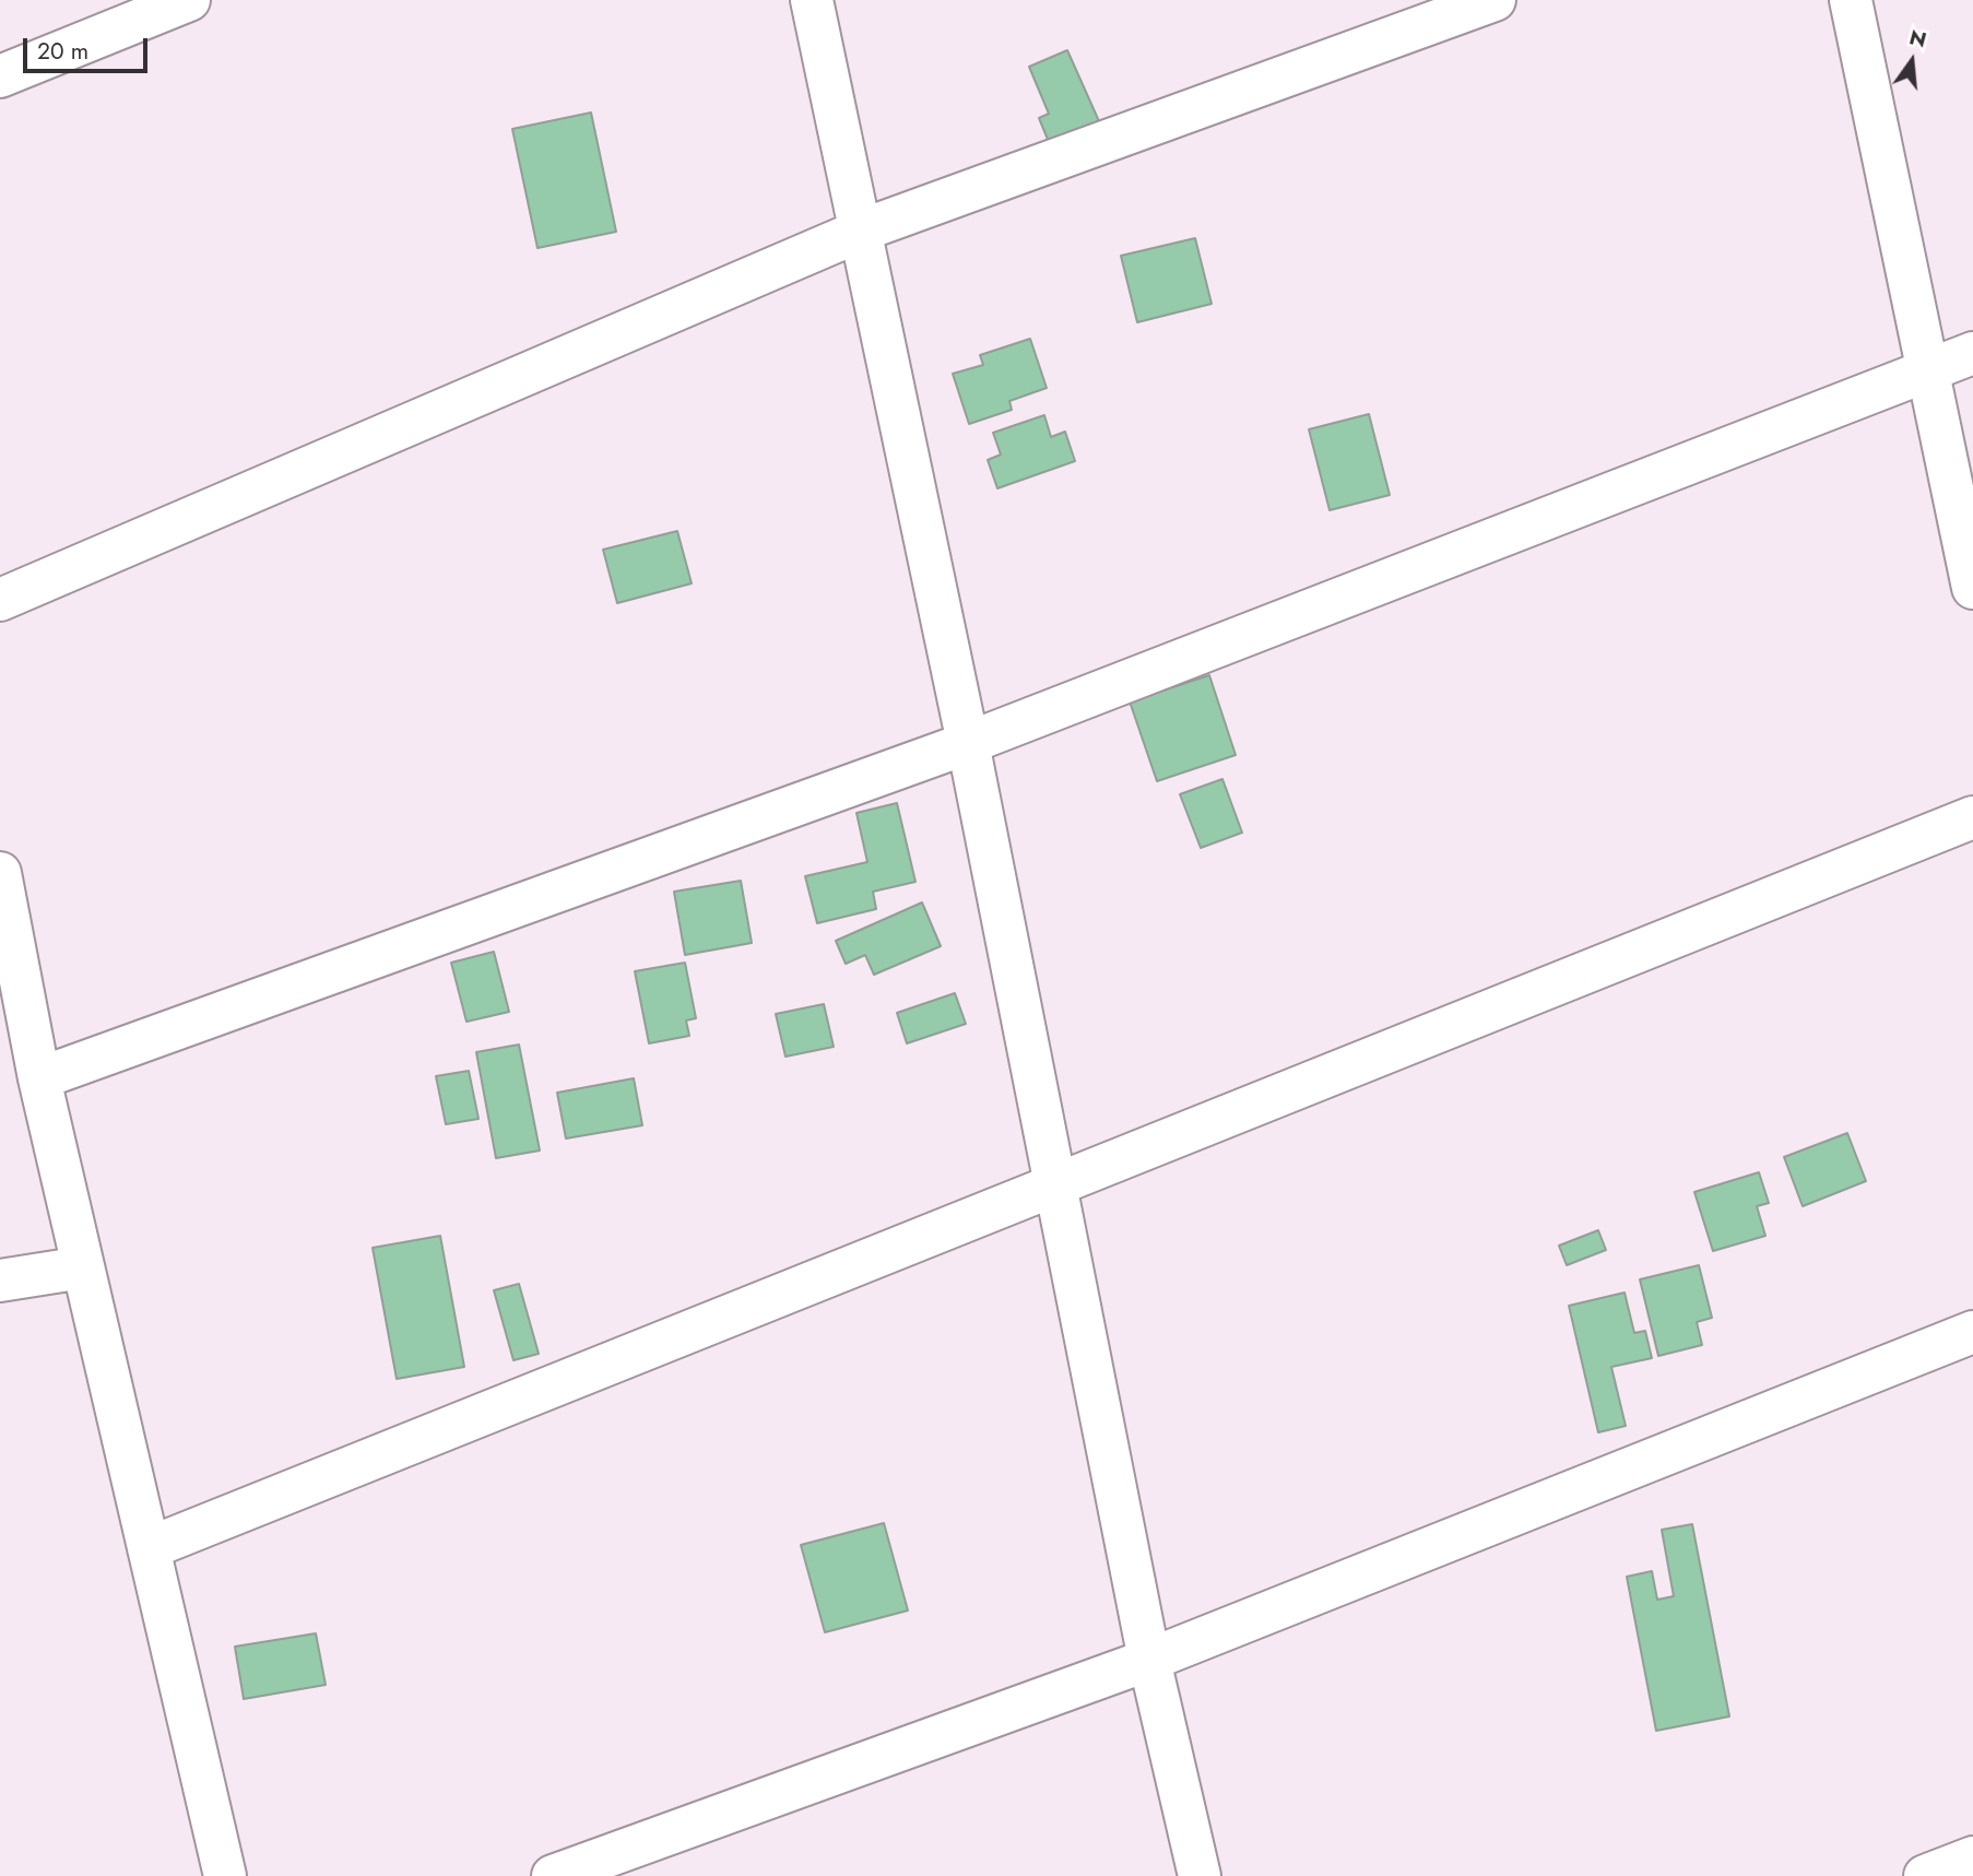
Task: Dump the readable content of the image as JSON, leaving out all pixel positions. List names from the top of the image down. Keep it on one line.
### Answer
{"scale_bar":"20 m","north":"top"}
